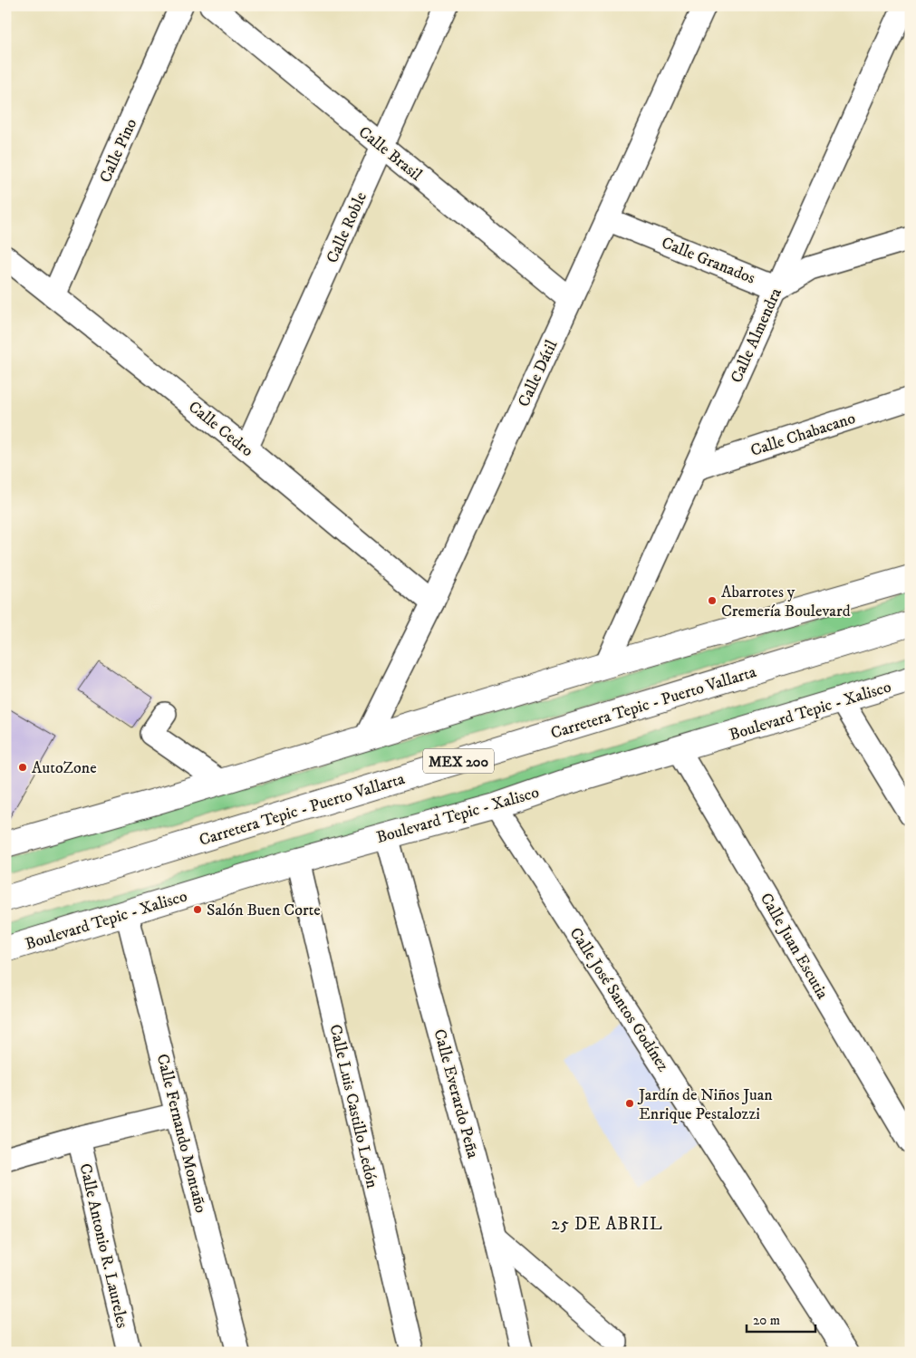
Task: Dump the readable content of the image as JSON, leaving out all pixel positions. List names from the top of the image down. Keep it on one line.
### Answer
{"streets":{"main road":["Carretera Tepic - Puerto Vallarta","Boulevard Tepic - Xalisco","MEX 200"],"street":["Calle Pino","Calle Brasil","Calle Roble","Calle Granados","Calle Almendra","Calle Dátil","Calle Cedro","Calle Chabacano","Calle Juan Escutia","Calle José Santos Godínez","Calle Everardo Peña","Calle Luis Castillo Ledón","Calle Fernando Montaño","Calle Antonio R. Laureles"]},"crossings":[["Calle Pino","Calle Cedro"],["Calle Brasil","Calle Roble"],["Calle Brasil","Calle Dátil"],["Calle Roble","Calle Cedro"],["Calle Granados","Calle Almendra"],["Calle Granados","Calle Dátil"],["Calle Almendra","Calle Chabacano"],["Calle Dátil","Calle Cedro"],["Boulevard Tepic - Xalisco","Calle Juan Escutia"],["Boulevard Tepic - Xalisco","Calle José Santos Godínez"],["Boulevard Tepic - Xalisco","Calle Everardo Peña"],["Boulevard Tepic - Xalisco","Calle Luis Castillo Ledón"],["Boulevard Tepic - Xalisco","Calle Fernando Montaño"]],"districts":["25 DE ABRIL"],"places":["Abarrotes y Cremería Boulevard","AutoZone","Salón Buen Corte","Jardín de Niños Juan Enrique Pestalozzi"],"scale_bar":"20 m"}
